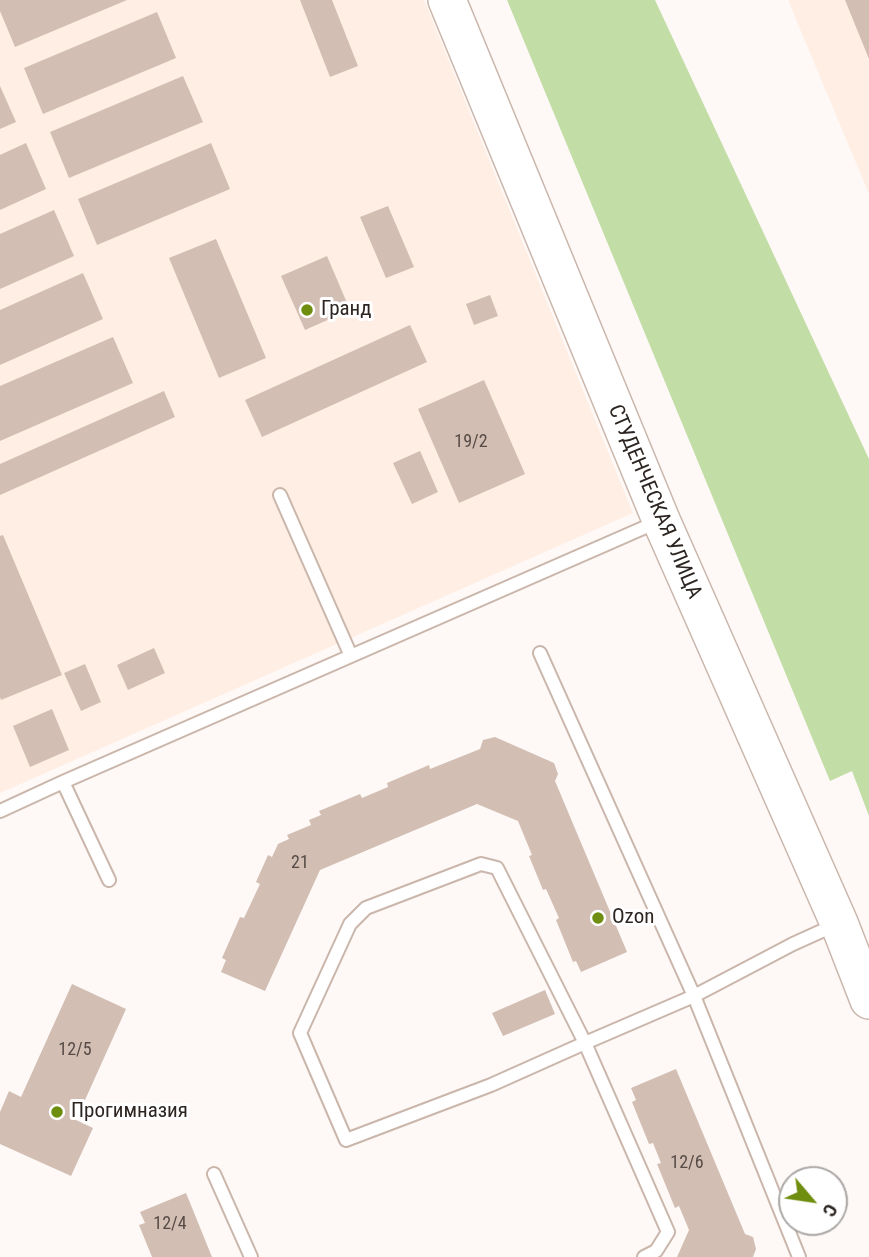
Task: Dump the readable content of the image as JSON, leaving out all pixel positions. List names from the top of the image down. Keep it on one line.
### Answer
{"streets":{"main road":["СТУДЕНЧЕСКАЯ УЛИЦА"]},"places":["Гранд","Ozon","Прогимназия"],"house_numbers":["19/2","21","12/5","12/6","12/4"],"north":"bottom right"}
